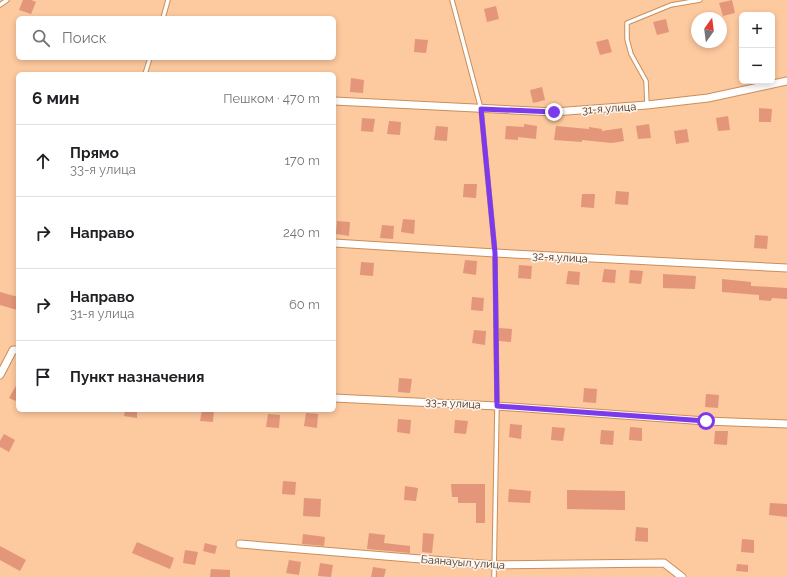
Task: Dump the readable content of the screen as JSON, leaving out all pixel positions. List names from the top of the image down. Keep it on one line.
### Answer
{"streets":{"street":["31-я улица","32-я улица","33-я улица","Баянауыл улица"]},"north":"top","page":{"map_buttons":["+","−"],"search":"Поиск","heading":["6 мин","Пешком · 470 m"],"list":[["Прямо","33-я улица","170 m"],["Направо","240 m"],["Направо","31-я улица","60 m"],"Пункт назначения"]}}
